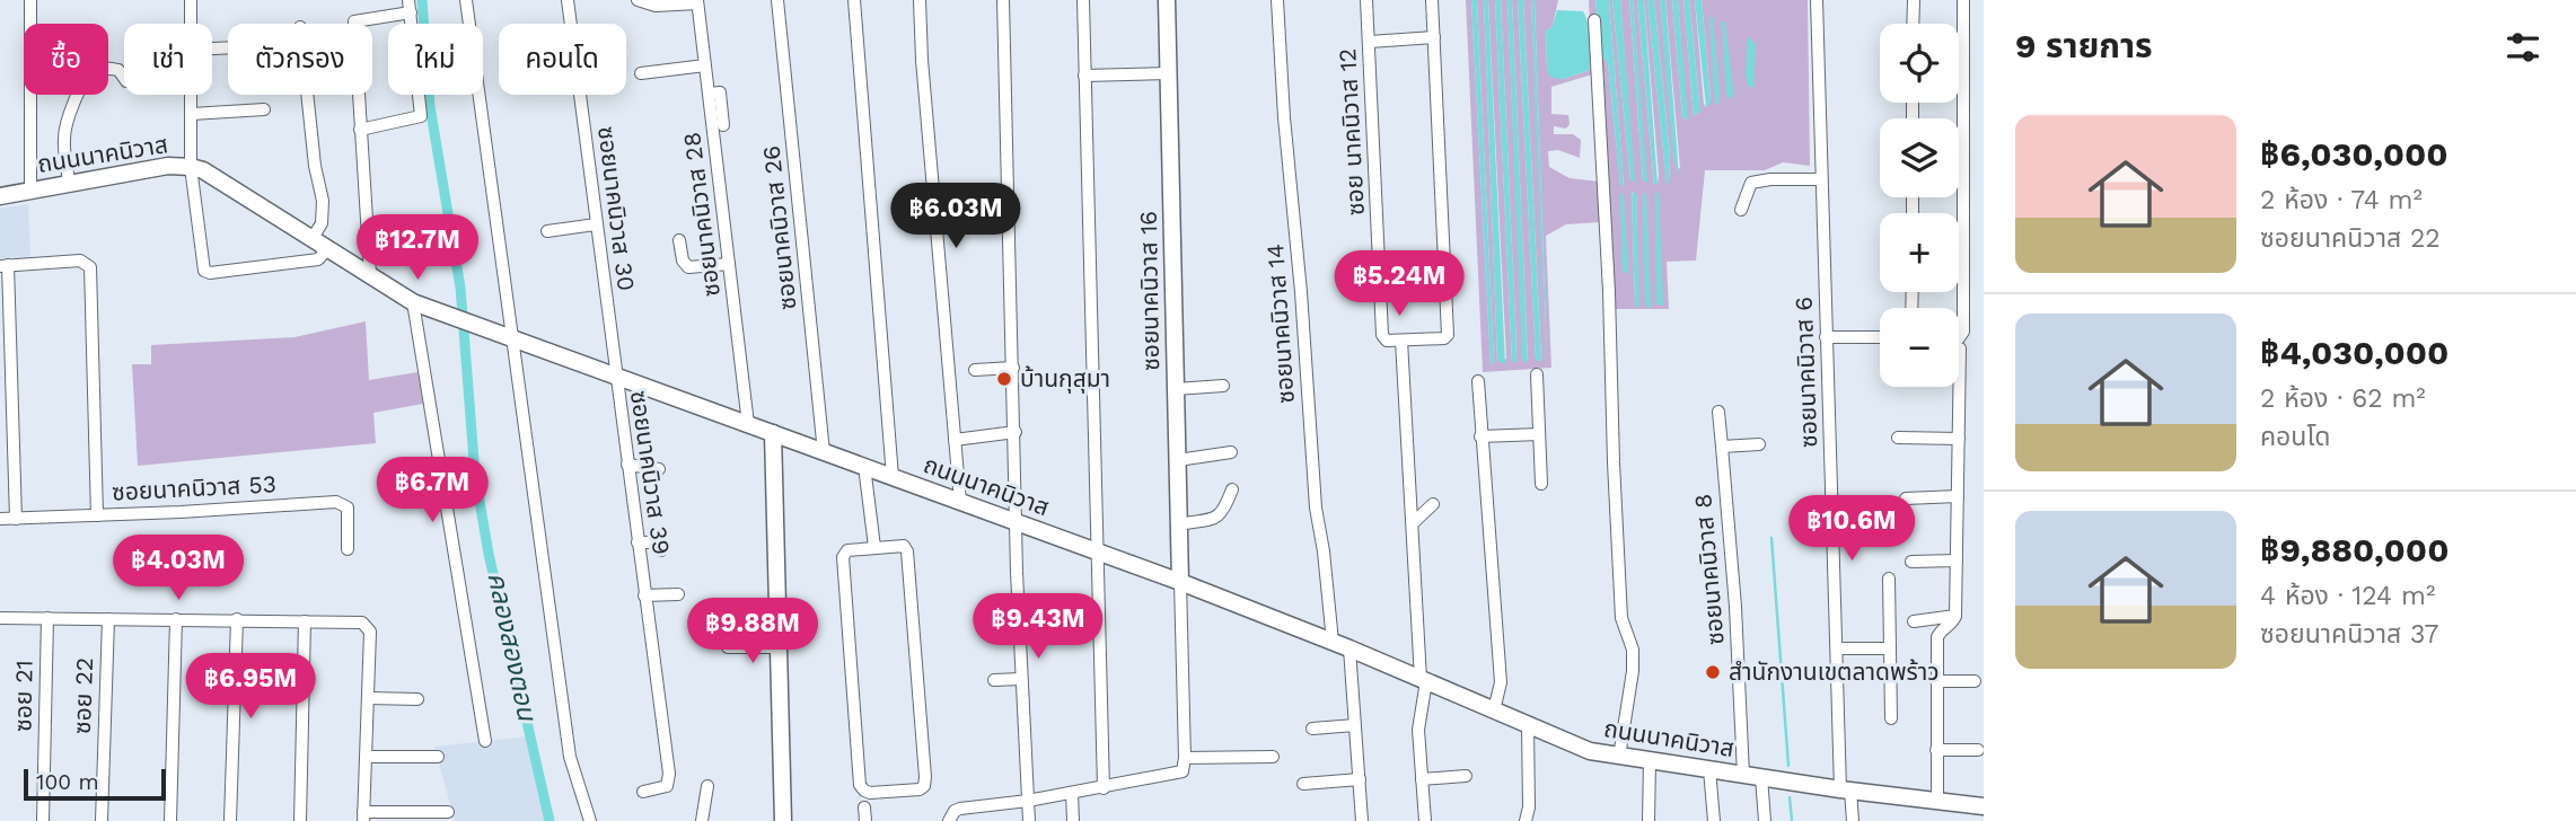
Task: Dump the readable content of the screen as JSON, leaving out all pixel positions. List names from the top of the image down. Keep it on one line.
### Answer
{"streets":{"main road":["ถนนนาคนิวาส","ซอยนาคนิวาส 16"],"street":["ซอย นาคนิวาส 12","ซอยนาคนิวาส 30","ซอยนาคนิวาส 28","ซอยนาคนิวาส 26","ซอยนาคนิวาส 14","ซอยนาคนิวาส 6","ซอยนาคนิวาส 39","ซอยนาคนิวาส 53","ซอยนาคนิวาส 8","ซอย 21","ซอย 22"]},"crossings":[["ถนนนาคนิวาส","ซอยนาคนิวาส 30"],["ถนนนาคนิวาส","ซอยนาคนิวาส 28"],["ถนนนาคนิวาส","ซอยนาคนิวาส 26"],["ถนนนาคนิวาส","ซอยนาคนิวาส 16"],["ถนนนาคนิวาส","ซอยนาคนิวาส 14"],["ถนนนาคนิวาส","ซอยนาคนิวาส 6"],["ถนนนาคนิวาส","ซอยนาคนิวาส 39"],["ถนนนาคนิวาส","ซอยนาคนิวาส 8"],["ซอยนาคนิวาส 30","ซอยนาคนิวาส 39"]],"water":["คลองสองตอน"],"places":["บ้านกุสุมา","สำนักงานเขตลาดพร้าว"],"scale_bar":"100 m","page":{"heading":"9 รายการ","map_buttons":["+","−"],"chip":["ซื้อ","เช่า","ตัวกรอง","ใหม่","คอนโด"],"list":[{"name":"฿6,030,000","note":"2 ห้อง · 74 m² · ซอยนาคนิวาส 22"},{"name":"฿4,030,000","note":"2 ห้อง · 62 m² · คอนโด"},{"name":"฿9,880,000","note":"4 ห้อง · 124 m² · ซอยนาคนิวาส 37"}],"price":["฿6.03M","฿12.7M","฿5.24M","฿6.7M","฿10.6M","฿4.03M","฿9.43M","฿9.88M","฿6.95M"],"scale":"100 m"}}
